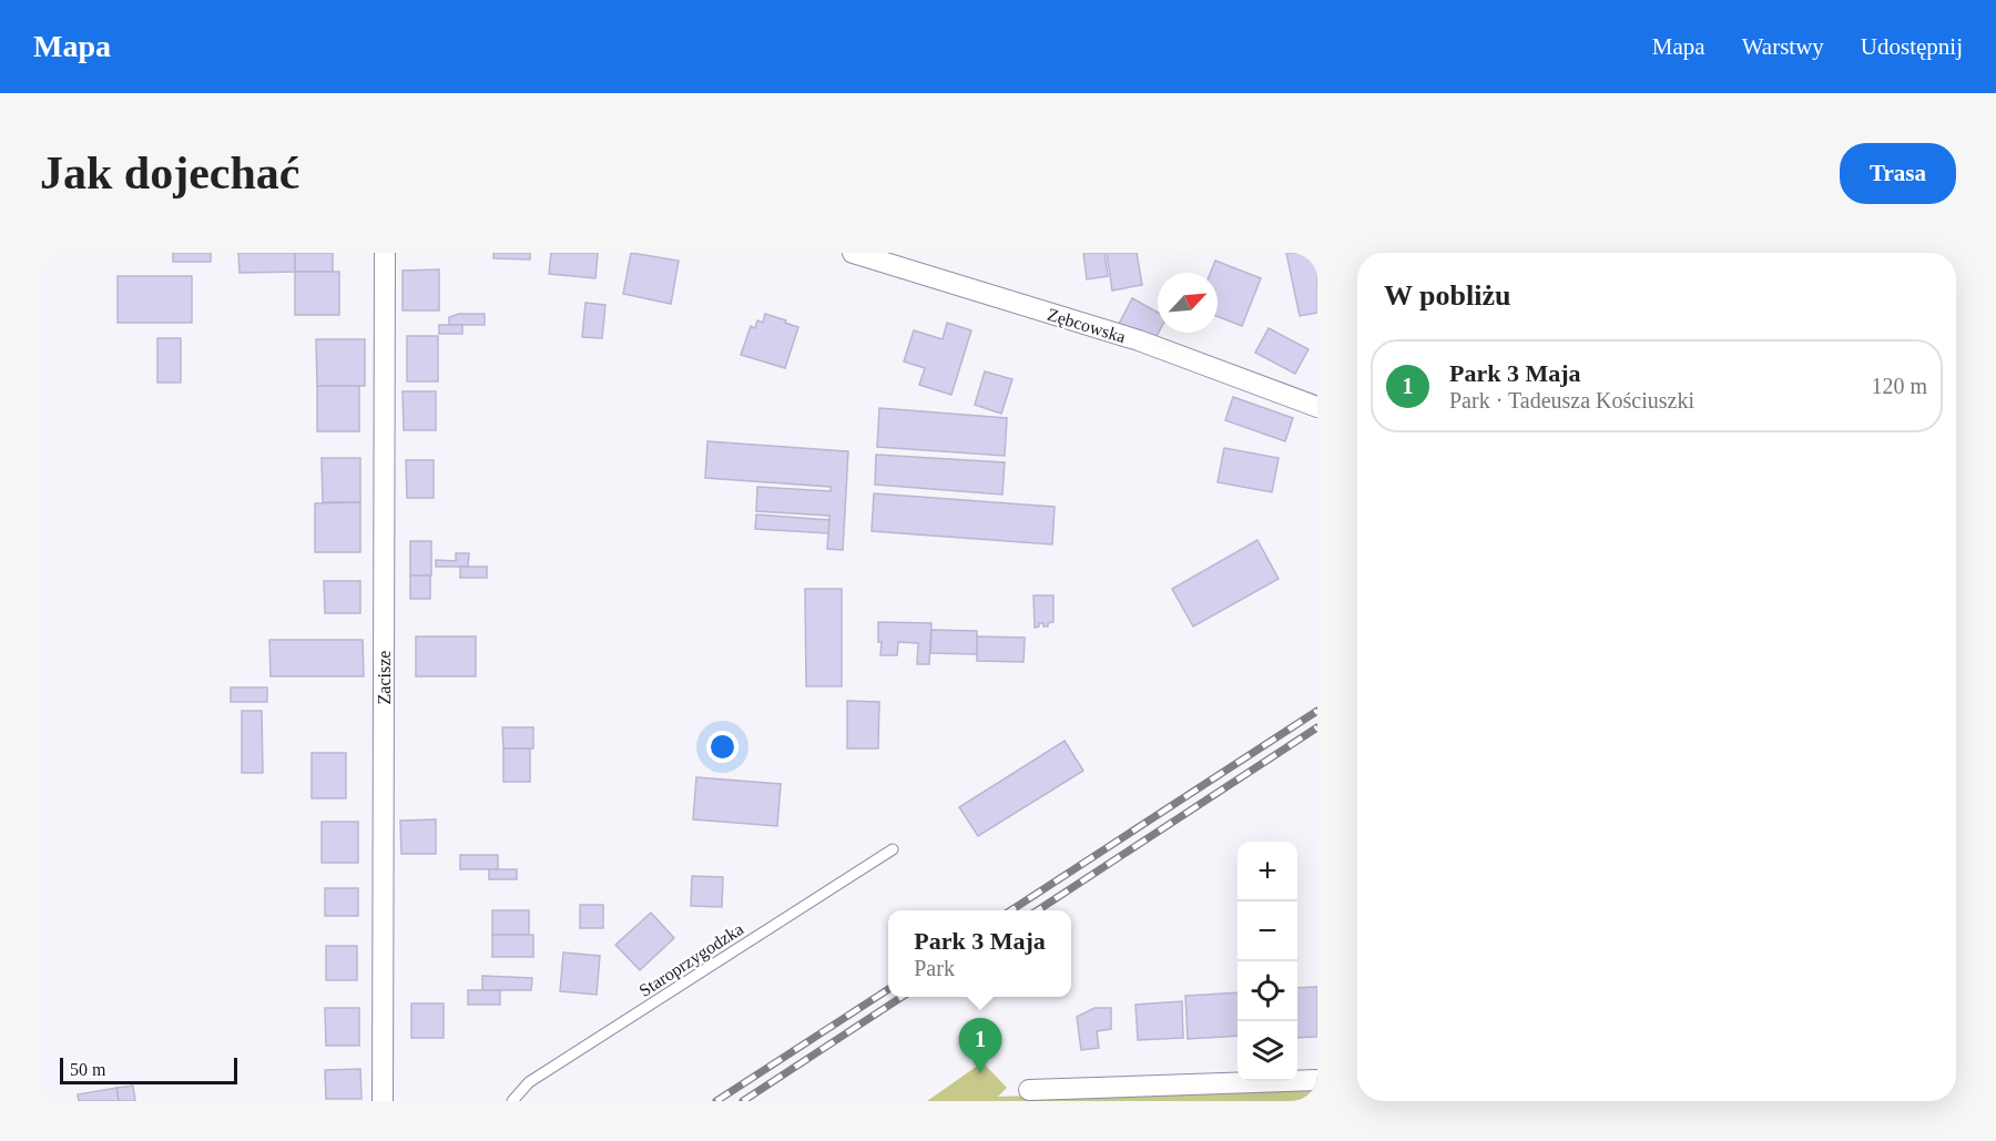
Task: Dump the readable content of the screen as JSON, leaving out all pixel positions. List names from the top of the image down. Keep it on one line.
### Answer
{"streets":{"street":["Zębcowska","Zacisze"],"lane":["Staroprzygodzka"]},"scale_bar":"50 m","north":"top right","page":{"header":"Mapa","nav":["Mapa","Warstwy","Udostępnij"],"buttons":"Trasa","title":"Jak dojechać","heading":"W pobliżu","list":[{"mark":"1","name":"Park 3 Maja","note":"Park · Tadeusza Kościuszki","value":"120 m"}],"map_buttons":["+","−"],"popup":["Park 3 Maja","Park"],"pins":"1","scale":"50 m"}}
